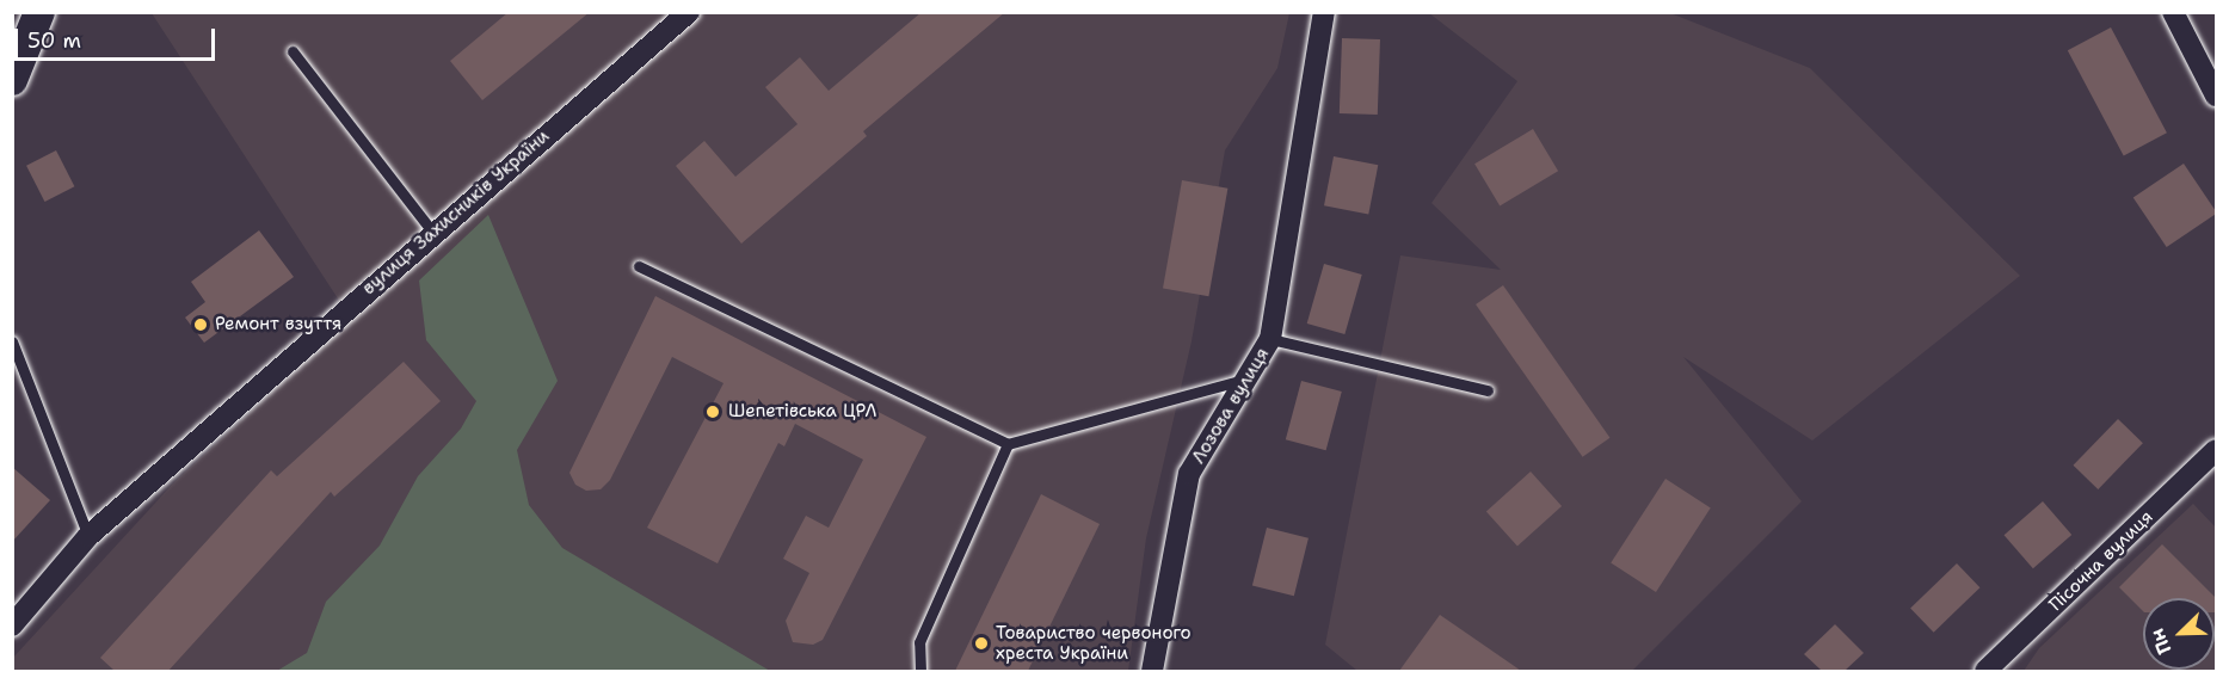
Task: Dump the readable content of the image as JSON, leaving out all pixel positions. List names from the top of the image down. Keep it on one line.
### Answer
{"streets":{"street":["вулиця Захисників України","Лозова вулиця","Пісочна вулиця"]},"places":["Ремонт взуття","Шепетівська ЦРЛ","Товариство червоного хреста України"],"scale_bar":"50 m","north":"bottom left"}
